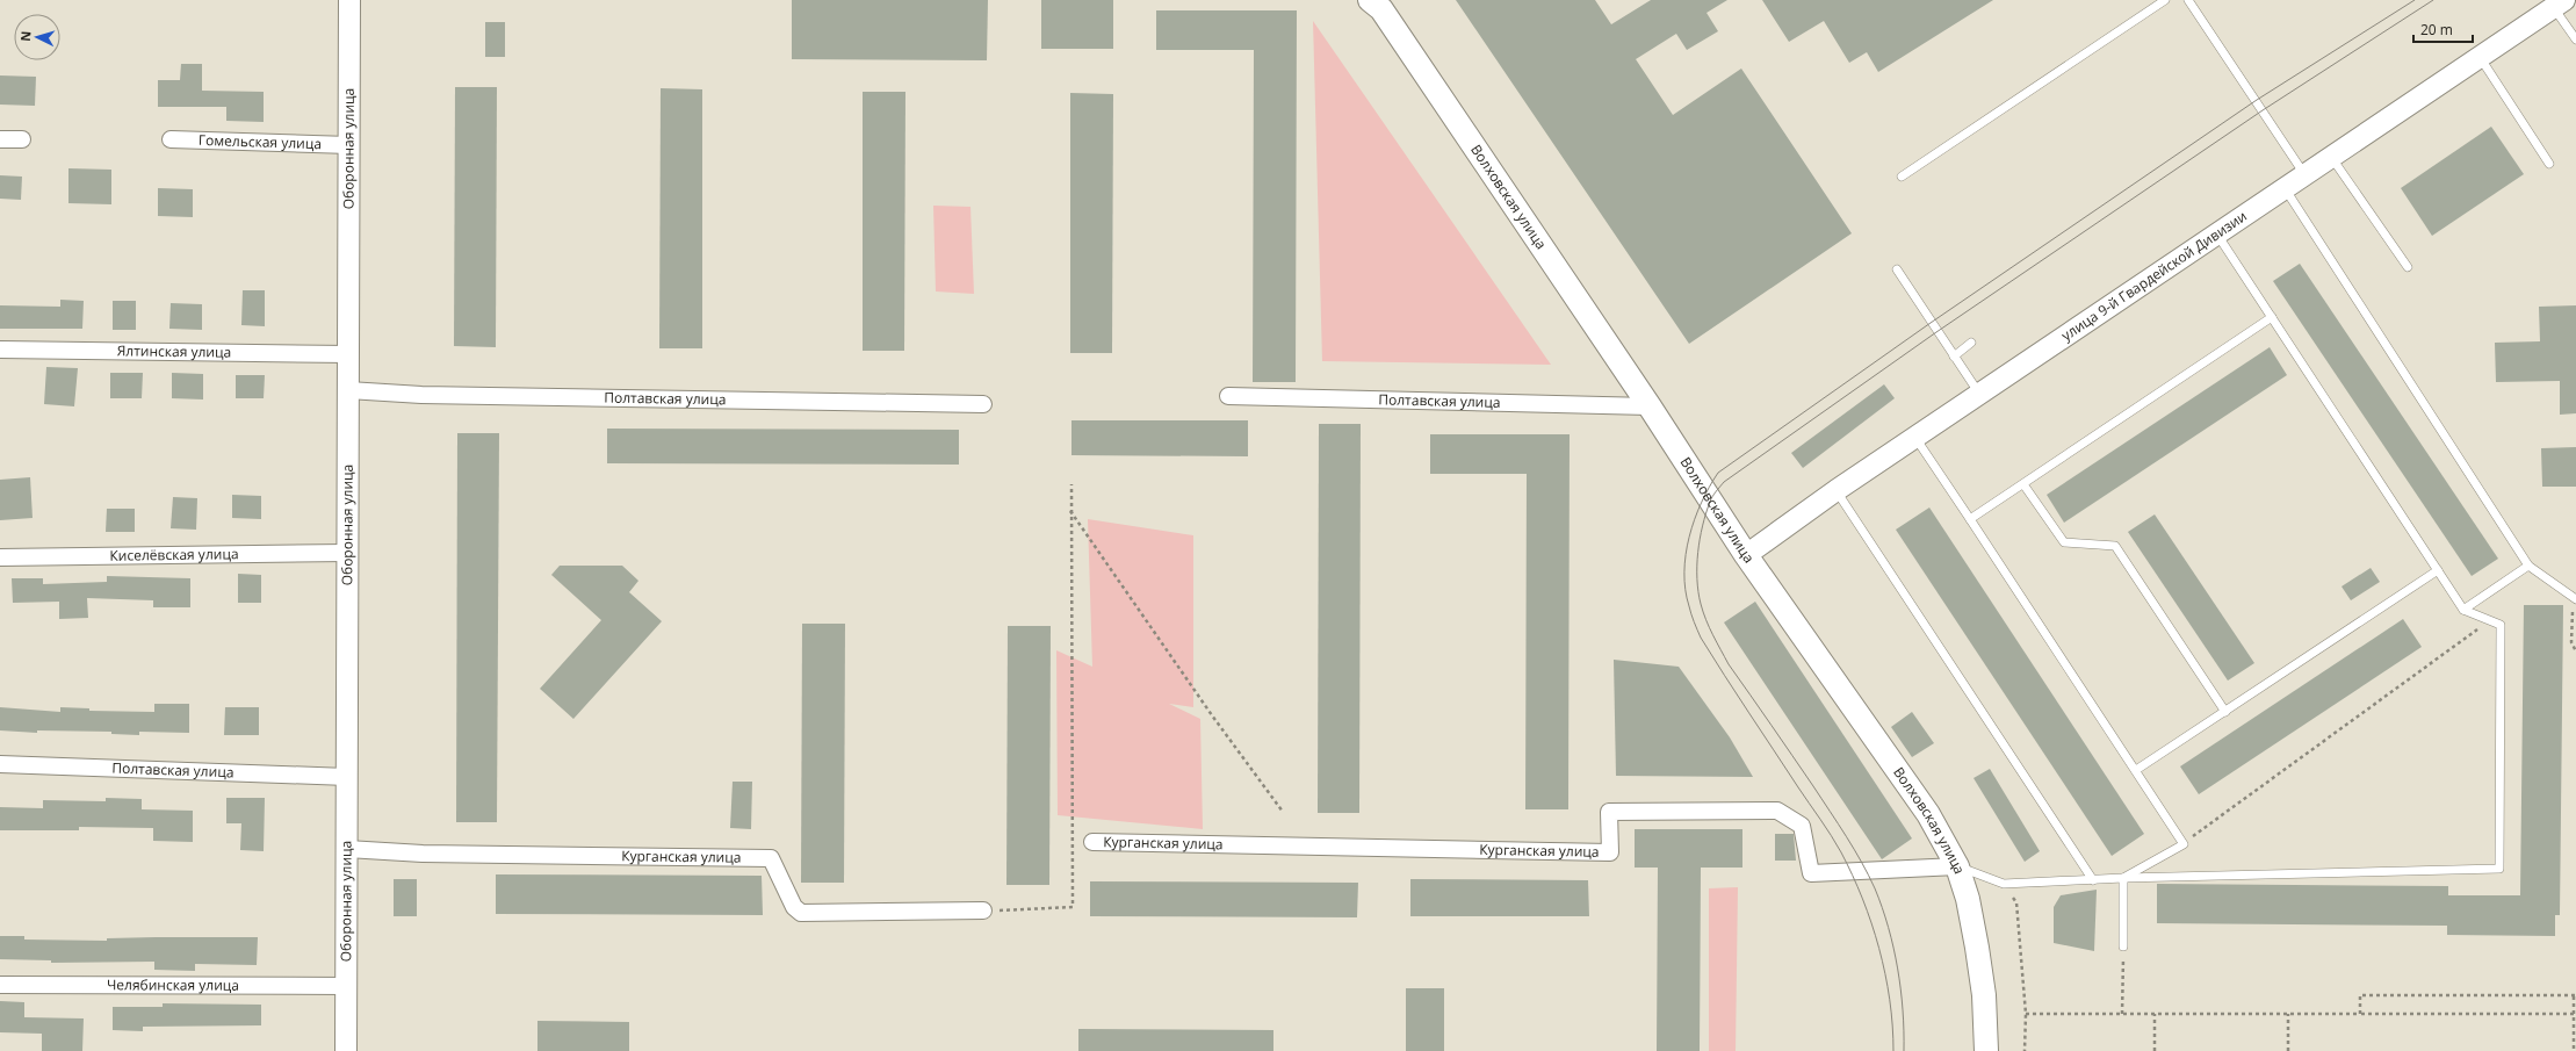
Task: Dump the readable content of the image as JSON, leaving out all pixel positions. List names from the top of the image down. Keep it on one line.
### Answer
{"streets":{"main road":["Волховская улица"],"street":["Гомельская улица","Оборонная улица","улица 9-й Гвардейской Дивизии","Ялтинская улица","Полтавская улица","Киселёвская улица","Курганская улица","Челябинская улица"]},"crossings":[["Гомельская улица","Оборонная улица"],["Оборонная улица","Ялтинская улица"],["Оборонная улица","Полтавская улица"],["Оборонная улица","Киселёвская улица"],["Оборонная улица","Курганская улица"],["Оборонная улица","Челябинская улица"],["Волховская улица","улица 9-й Гвардейской Дивизии"],["Волховская улица","Полтавская улица"],["Волховская улица","Курганская улица"]],"scale_bar":"20 m","north":"left"}
